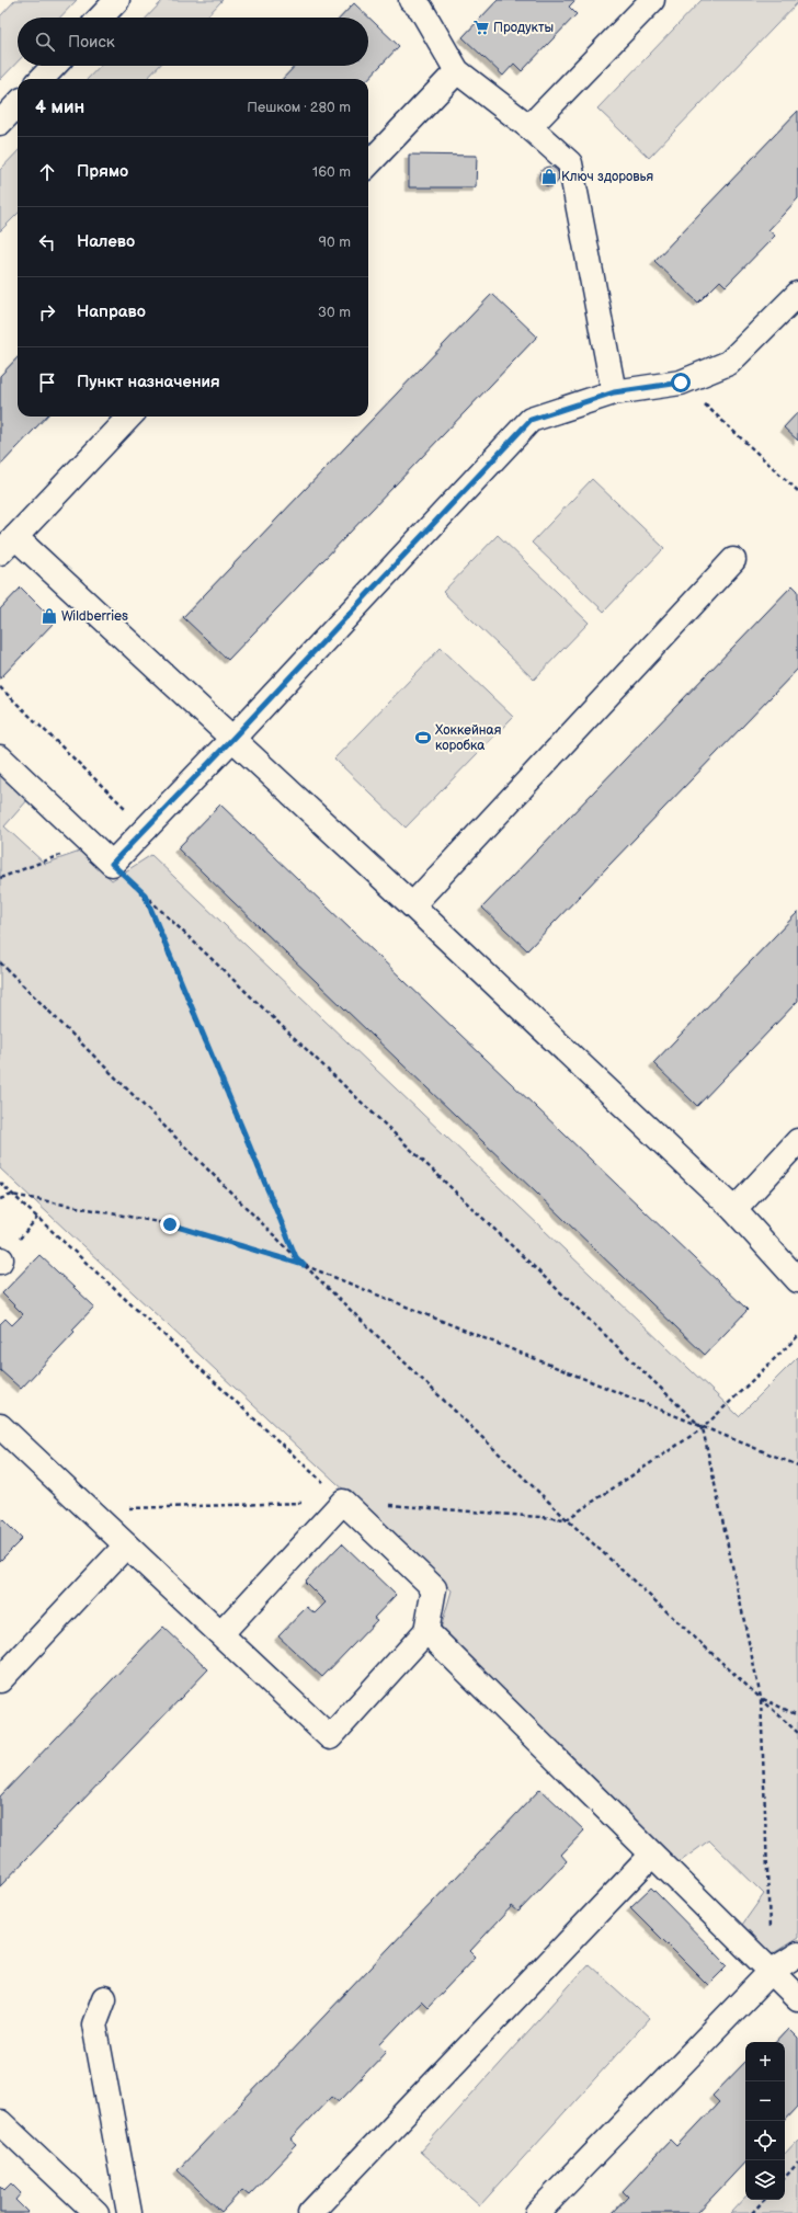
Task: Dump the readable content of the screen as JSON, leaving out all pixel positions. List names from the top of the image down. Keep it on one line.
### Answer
{"places":{"supermarket":["Продукты"],"shop":["Ключ здоровья","Wildberries"],"sports":["Хоккейная коробка"]},"page":{"search":"Поиск","heading":["4 мин","Пешком · 280 m"],"list":[["Прямо","160 m"],["Налево","90 m"],["Направо","30 m"],"Пункт назначения"],"map_buttons":["+","−"]}}
